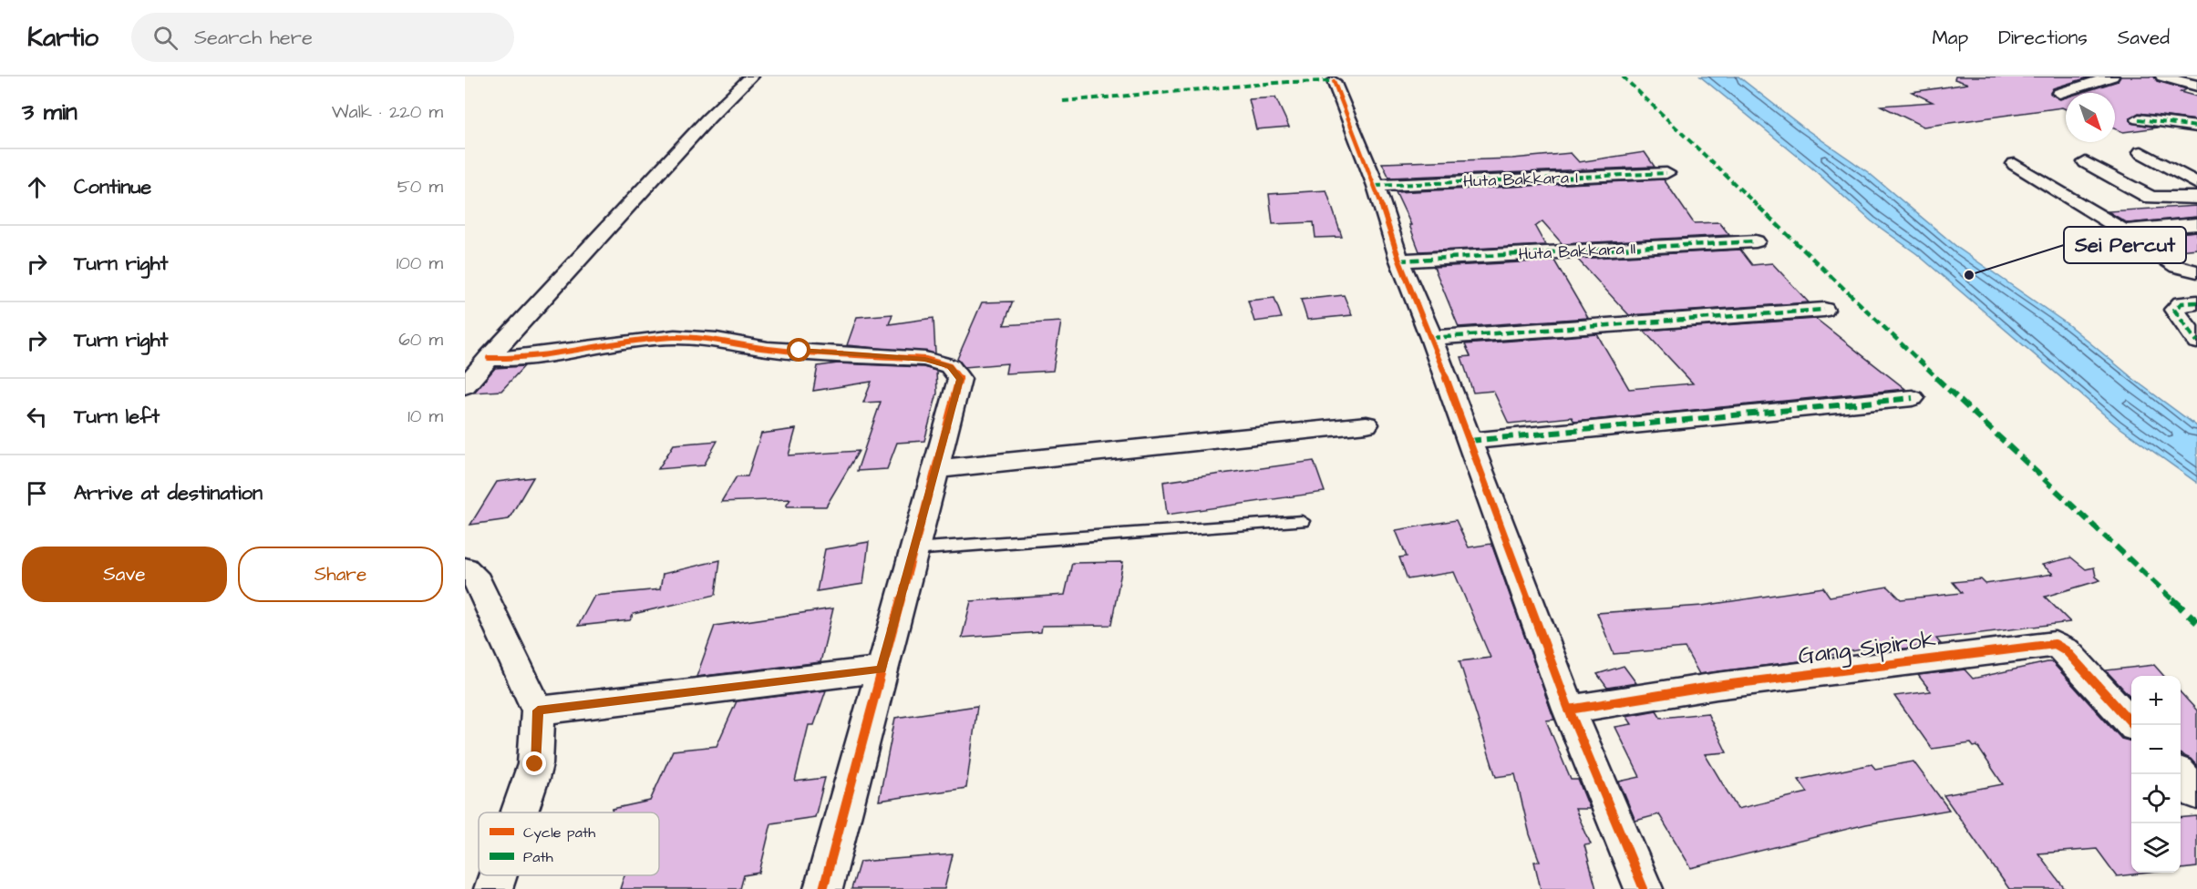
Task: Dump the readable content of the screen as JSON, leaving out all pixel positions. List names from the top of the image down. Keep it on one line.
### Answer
{"streets":{"street":["Huta Bakkara I","Huta Bakkara II","Gang Sipirok"]},"places":["Sei Percut"],"legend":["Cycle path","Path"],"north":"bottom right","page":{"header":"Kartio","search":"Search here","nav":["Map","Directions","Saved"],"heading":["3 min","Walk · 220 m"],"list":[["Continue","50 m"],["Turn right","100 m"],["Turn right","60 m"],["Turn left","10 m"],"Arrive at destination"],"buttons":["Save","Share"],"map_buttons":["+","−"]}}
